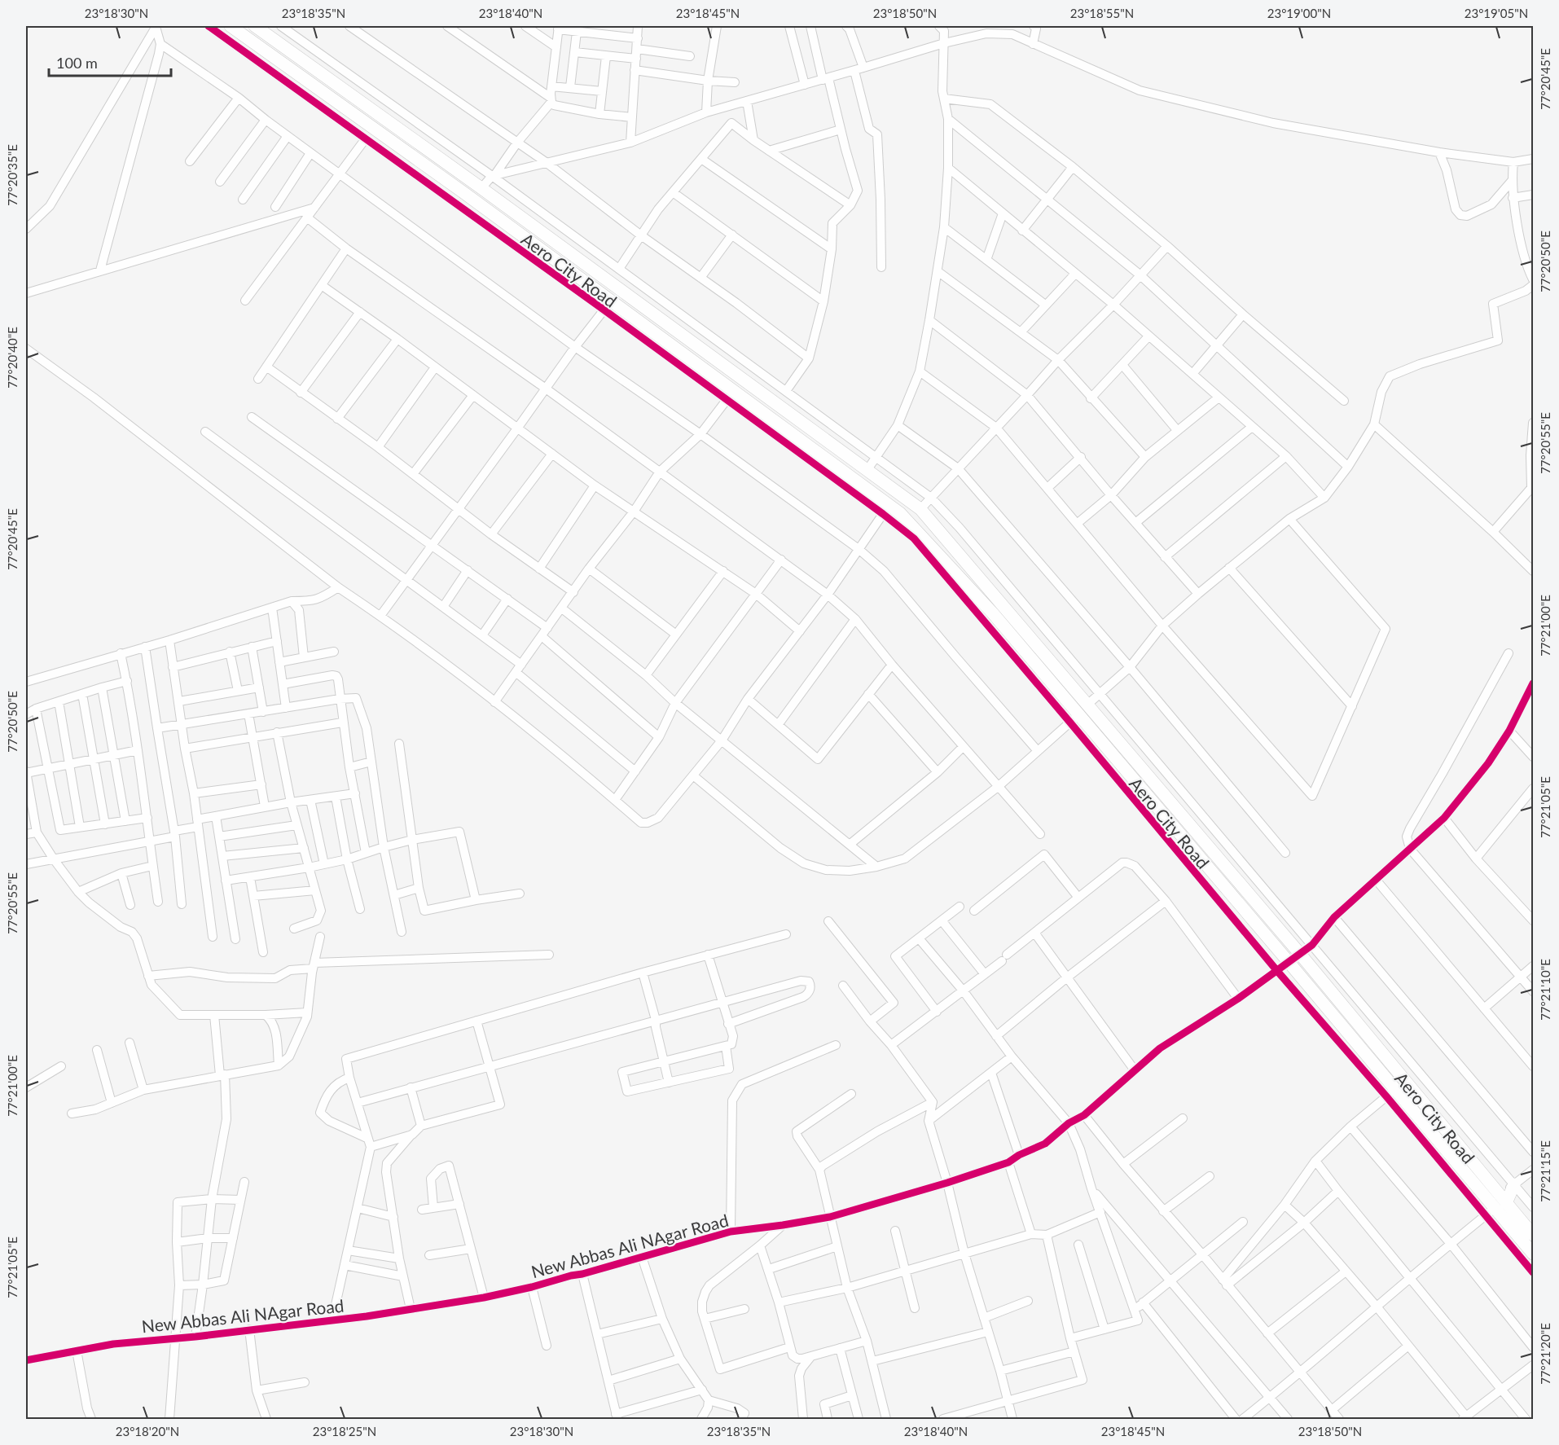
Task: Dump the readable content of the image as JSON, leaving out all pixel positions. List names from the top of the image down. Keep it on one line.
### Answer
{"streets":{"street":["Aero City Road","New Abbas Ali NAgar Road"]},"crossings":[["Aero City Road","New Abbas Ali NAgar Road"]],"scale_bar":"100 m","coordinates":["23°18'30\"N","23°18'35\"N","23°18'40\"N","23°18'45\"N","23°18'50\"N","23°18'55\"N","23°19'00\"N","23°19'05\"N","77°20'45\"E","77°20'35\"E","77°20'50\"E","77°20'40\"E","77°20'55\"E","77°21'00\"E","77°21'05\"E","77°21'10\"E","77°21'15\"E","77°21'20\"E","23°18'20\"N","23°18'25\"N"]}
